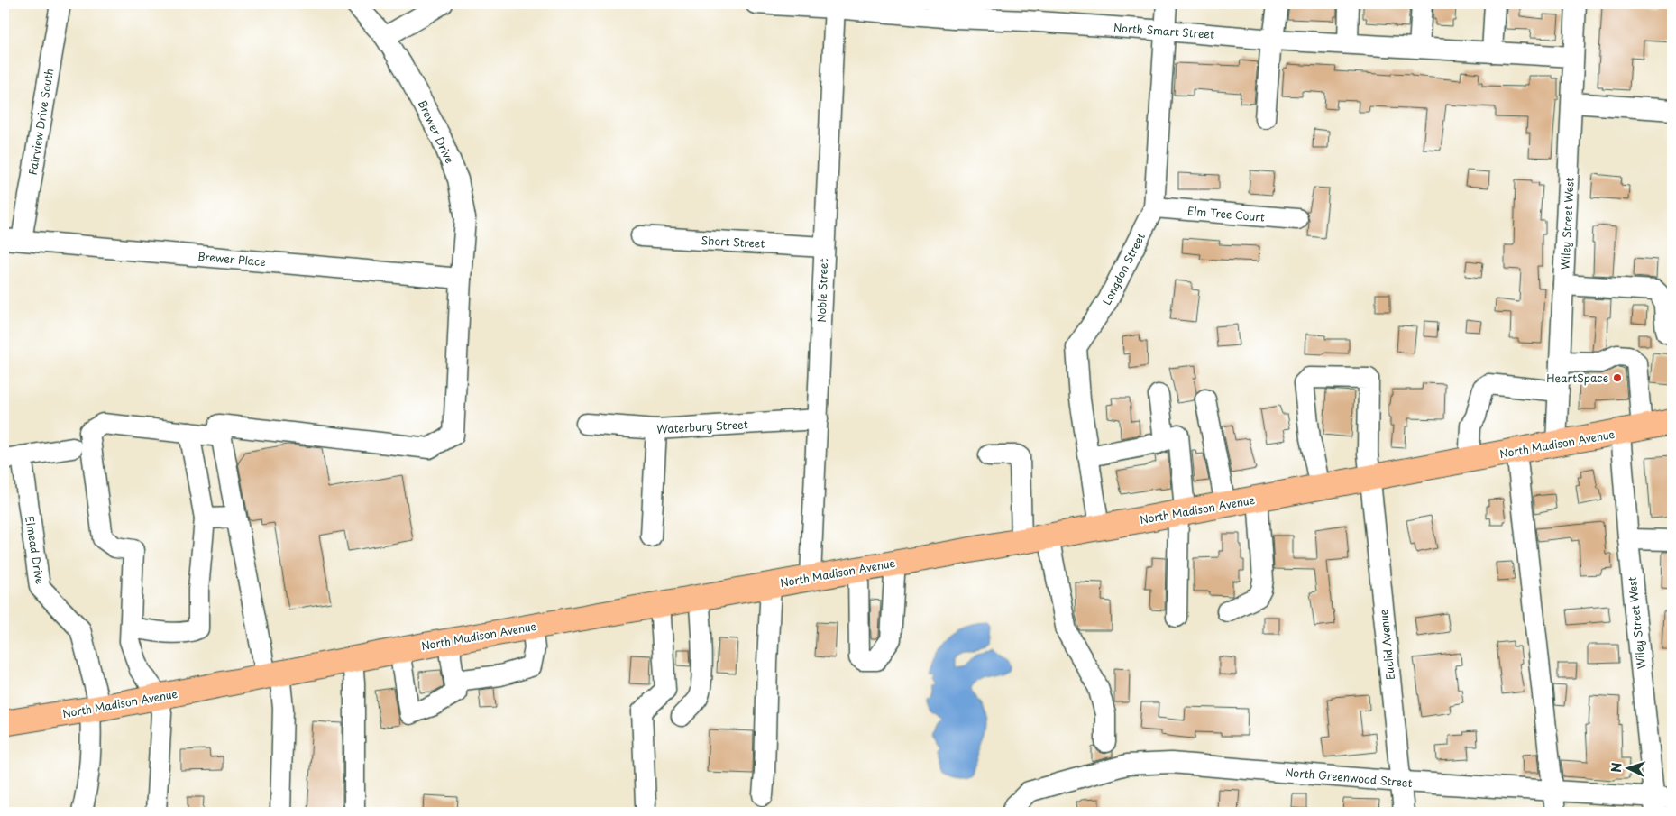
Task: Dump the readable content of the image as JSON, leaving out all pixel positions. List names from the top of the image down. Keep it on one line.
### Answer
{"streets":{"main road":["North Madison Avenue"],"street":["North Smart Street","Fairview Drive South","Brewer Drive","Elm Tree Court","Wiley Street West","Short Street","Brewer Place","Longdon Street","Noble Street","Waterbury Street","Elmead Drive","Euclid Avenue","North Greenwood Street"]},"crossings":[["North Smart Street","Wiley Street West"],["North Smart Street","Longdon Street"],["North Smart Street","Noble Street"],["Fairview Drive South","Brewer Place"],["Brewer Drive","Brewer Place"],["Elm Tree Court","Longdon Street"],["Wiley Street West","North Madison Avenue"],["Wiley Street West","North Greenwood Street"],["Short Street","Noble Street"],["Longdon Street","North Madison Avenue"],["Noble Street","Waterbury Street"],["Noble Street","North Madison Avenue"],["North Madison Avenue","Elmead Drive"],["North Madison Avenue","Euclid Avenue"],["Euclid Avenue","North Greenwood Street"]],"places":["HeartSpace"],"north":"left"}
